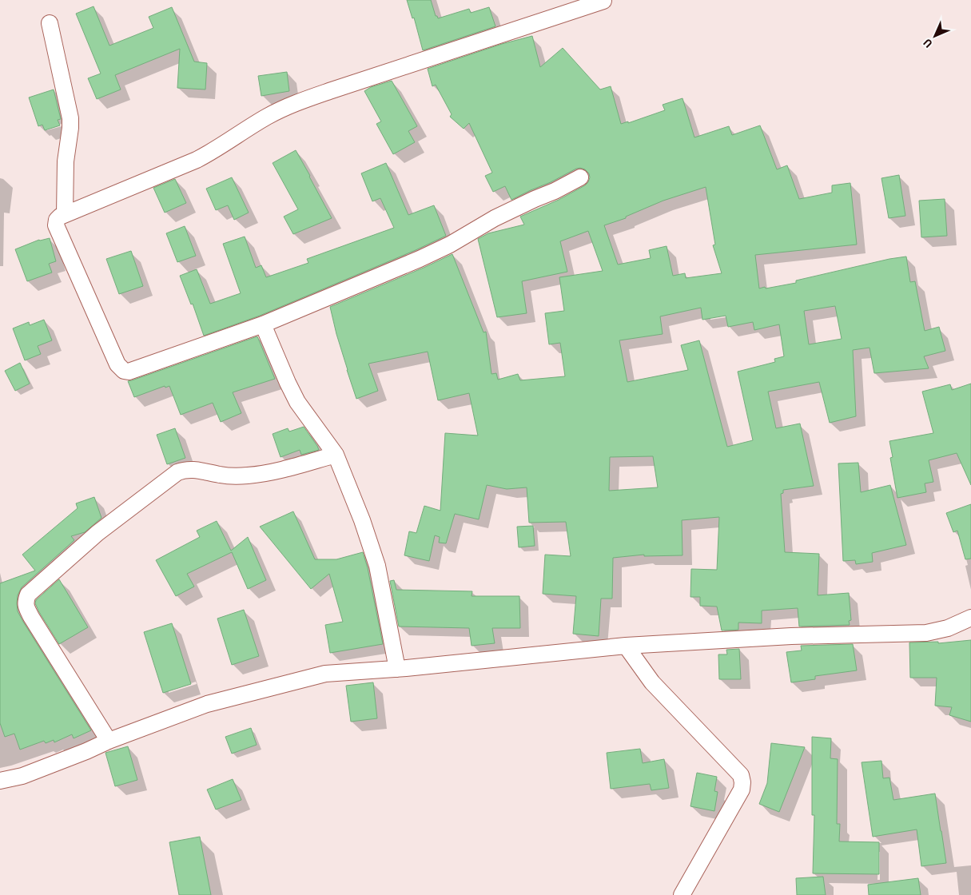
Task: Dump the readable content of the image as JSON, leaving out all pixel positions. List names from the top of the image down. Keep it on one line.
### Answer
{"north":"bottom left"}
